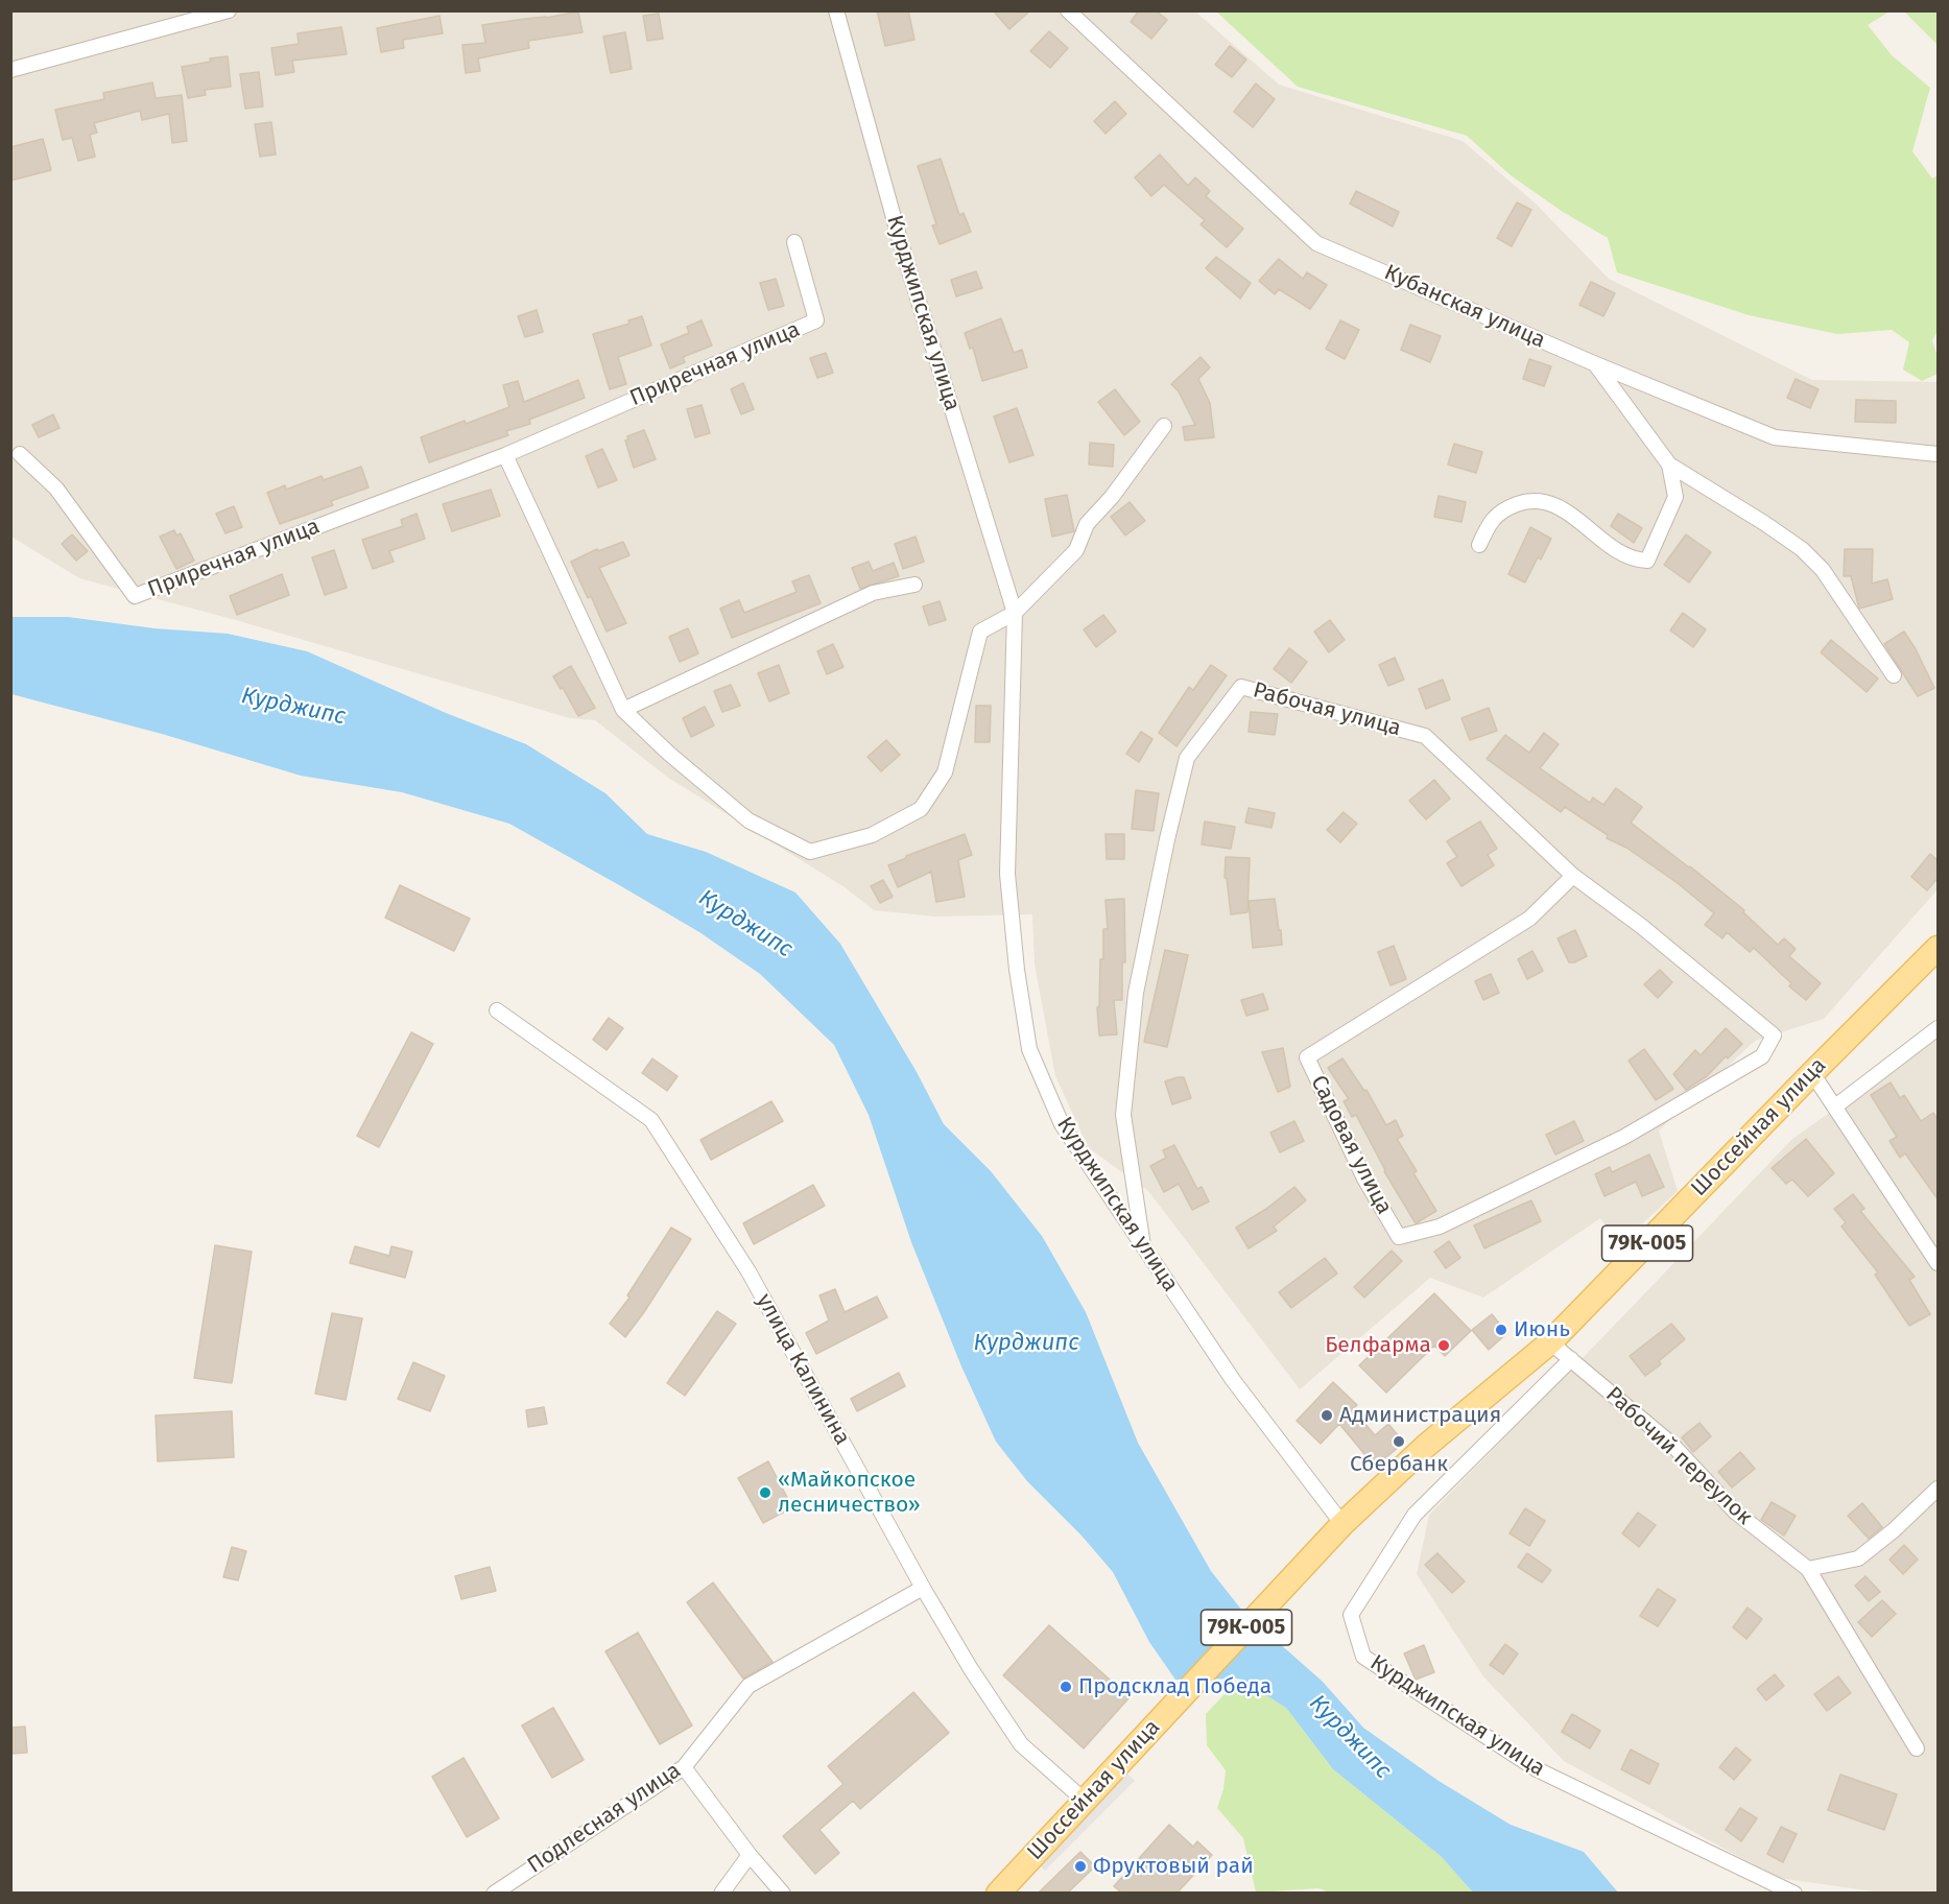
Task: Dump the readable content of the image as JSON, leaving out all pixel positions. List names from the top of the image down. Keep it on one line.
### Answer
{"streets":{"main road":["Шоссейная улица","79К-005"],"street":["Кубанская улица","Курджипская улица","Приречная улица","Рабочая улица","Садовая улица","улица Калинина","Рабочий переулок","Подлесная улица"]},"crossings":[["Курджипская улица","Рабочая улица"],["Курджипская улица","Шоссейная улица"],["Курджипская улица","Рабочий переулок"],["Рабочая улица","Садовая улица"],["Шоссейная улица","улица Калинина"],["Шоссейная улица","Рабочий переулок"],["улица Калинина","Подлесная улица"]],"water":["Курджипс"],"places":["Июнь","Белфарма","Администрация","Сбербанк","«Майкопское лесничество»","Продсклад Победа","Фруктовый рай"]}
